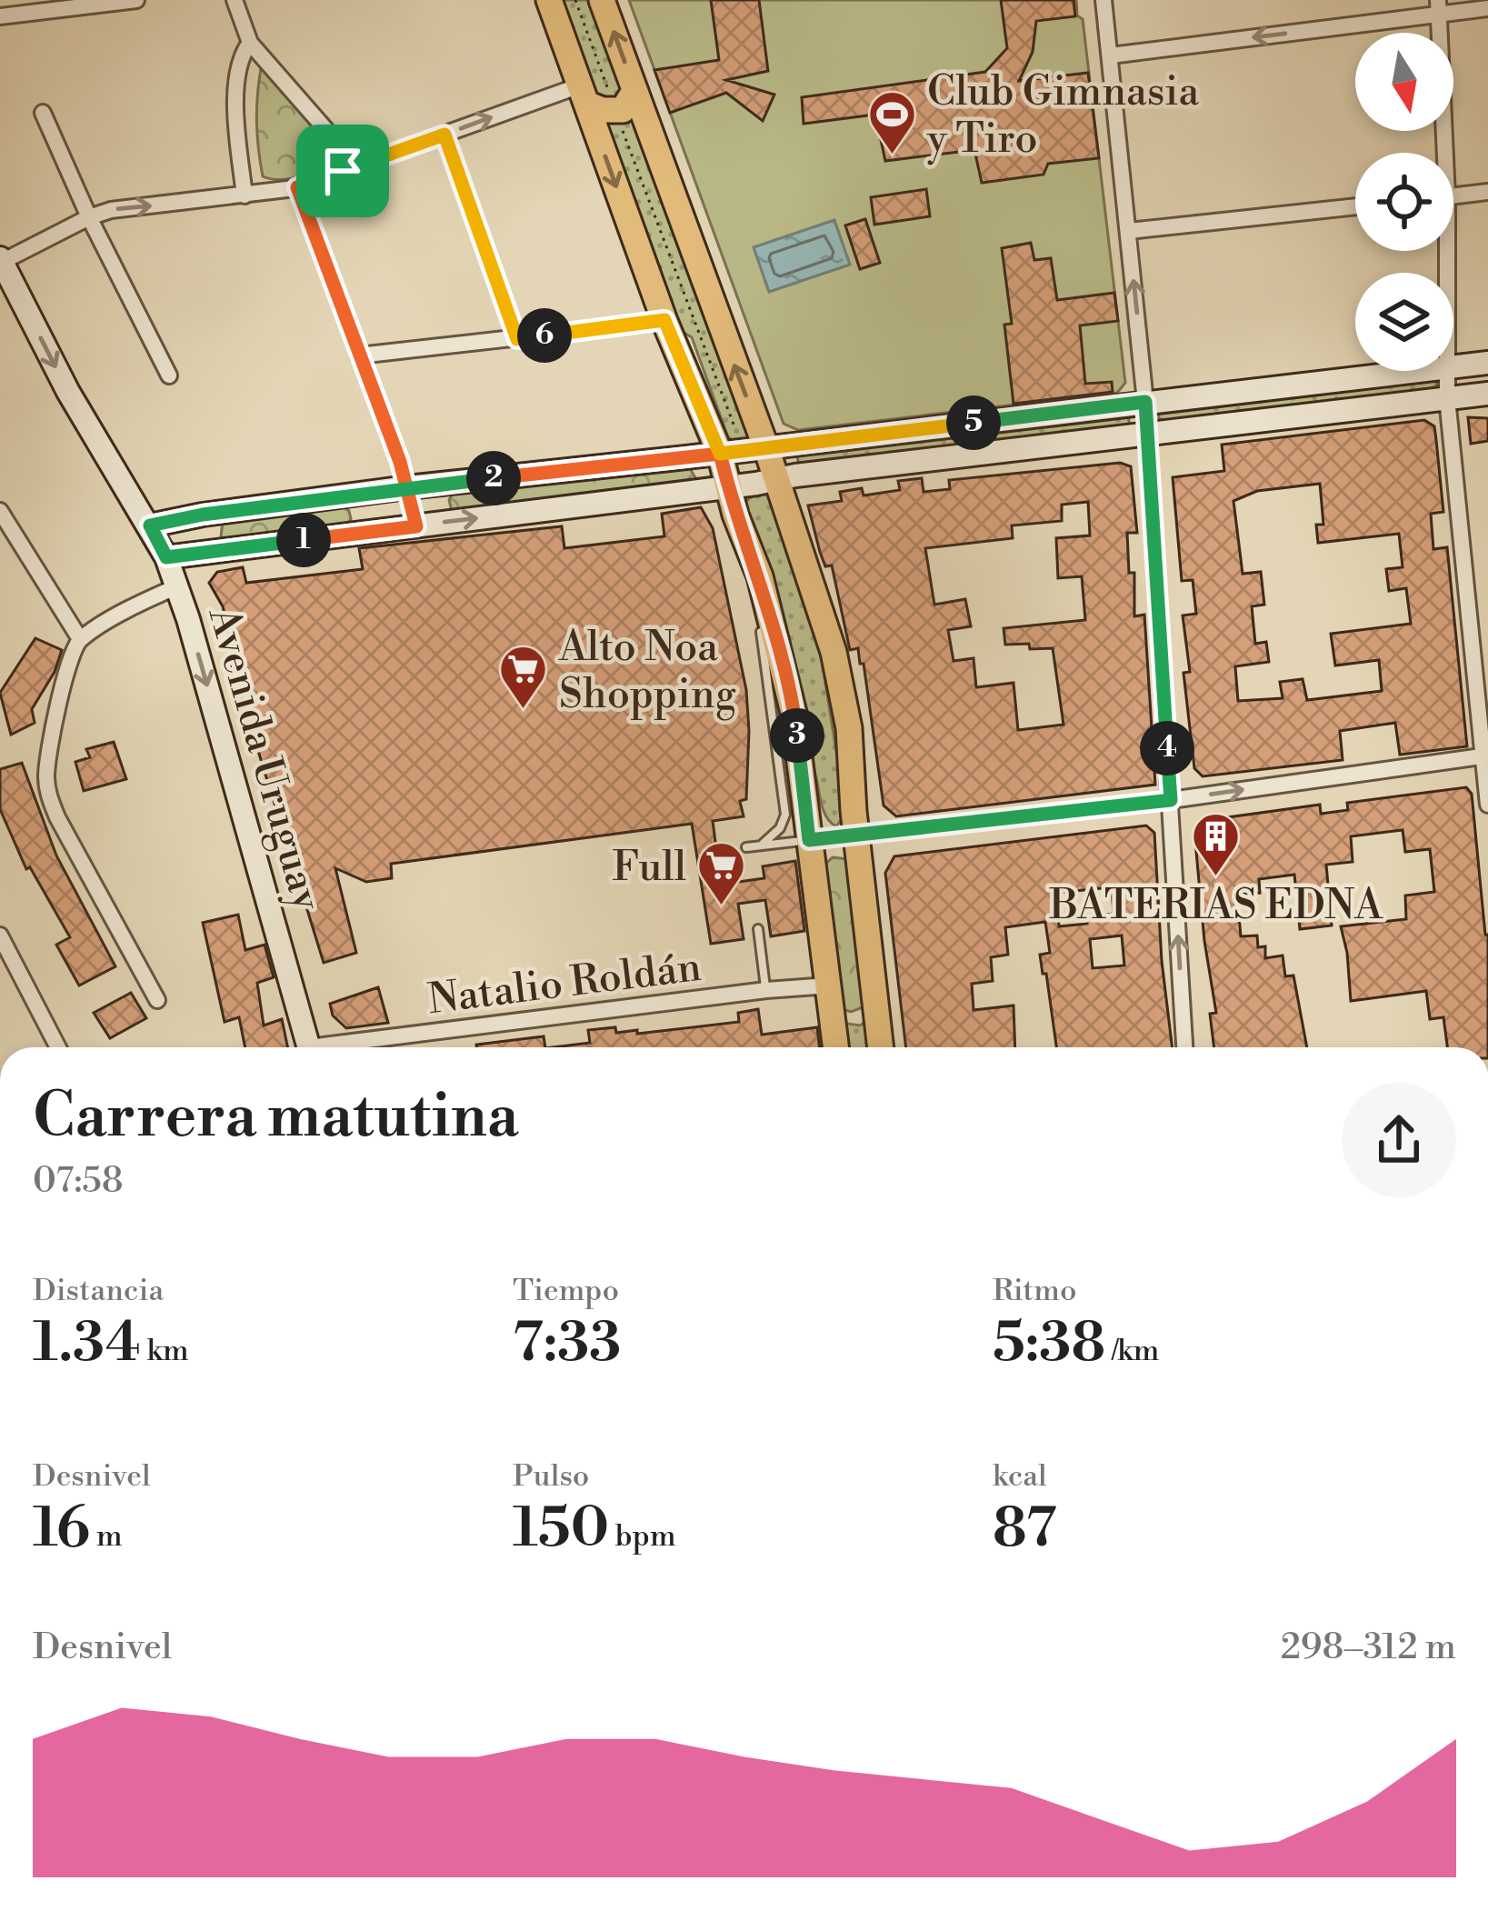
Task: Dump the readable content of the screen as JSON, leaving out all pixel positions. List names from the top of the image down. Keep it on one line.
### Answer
{"streets":{"street":["Avenida Uruguay","Natalio Roldán"]},"places":{"sports":["Club Gimnasia y Tiro"],"supermarket":["Alto Noa Shopping","Full"],"building":["BATERIAS EDNA"]},"north":"bottom","page":{"pins":["6","5","2","1","3","4"],"heading":["Carrera matutina","07:58"],"stats":[["Distancia","1.34 km"],["Tiempo","7:33"],["Ritmo","5:38 /km"],["Desnivel","16 m"],["Pulso","150 bpm"],["kcal","87"]],"chart":["Desnivel","298–312 m"]}}
